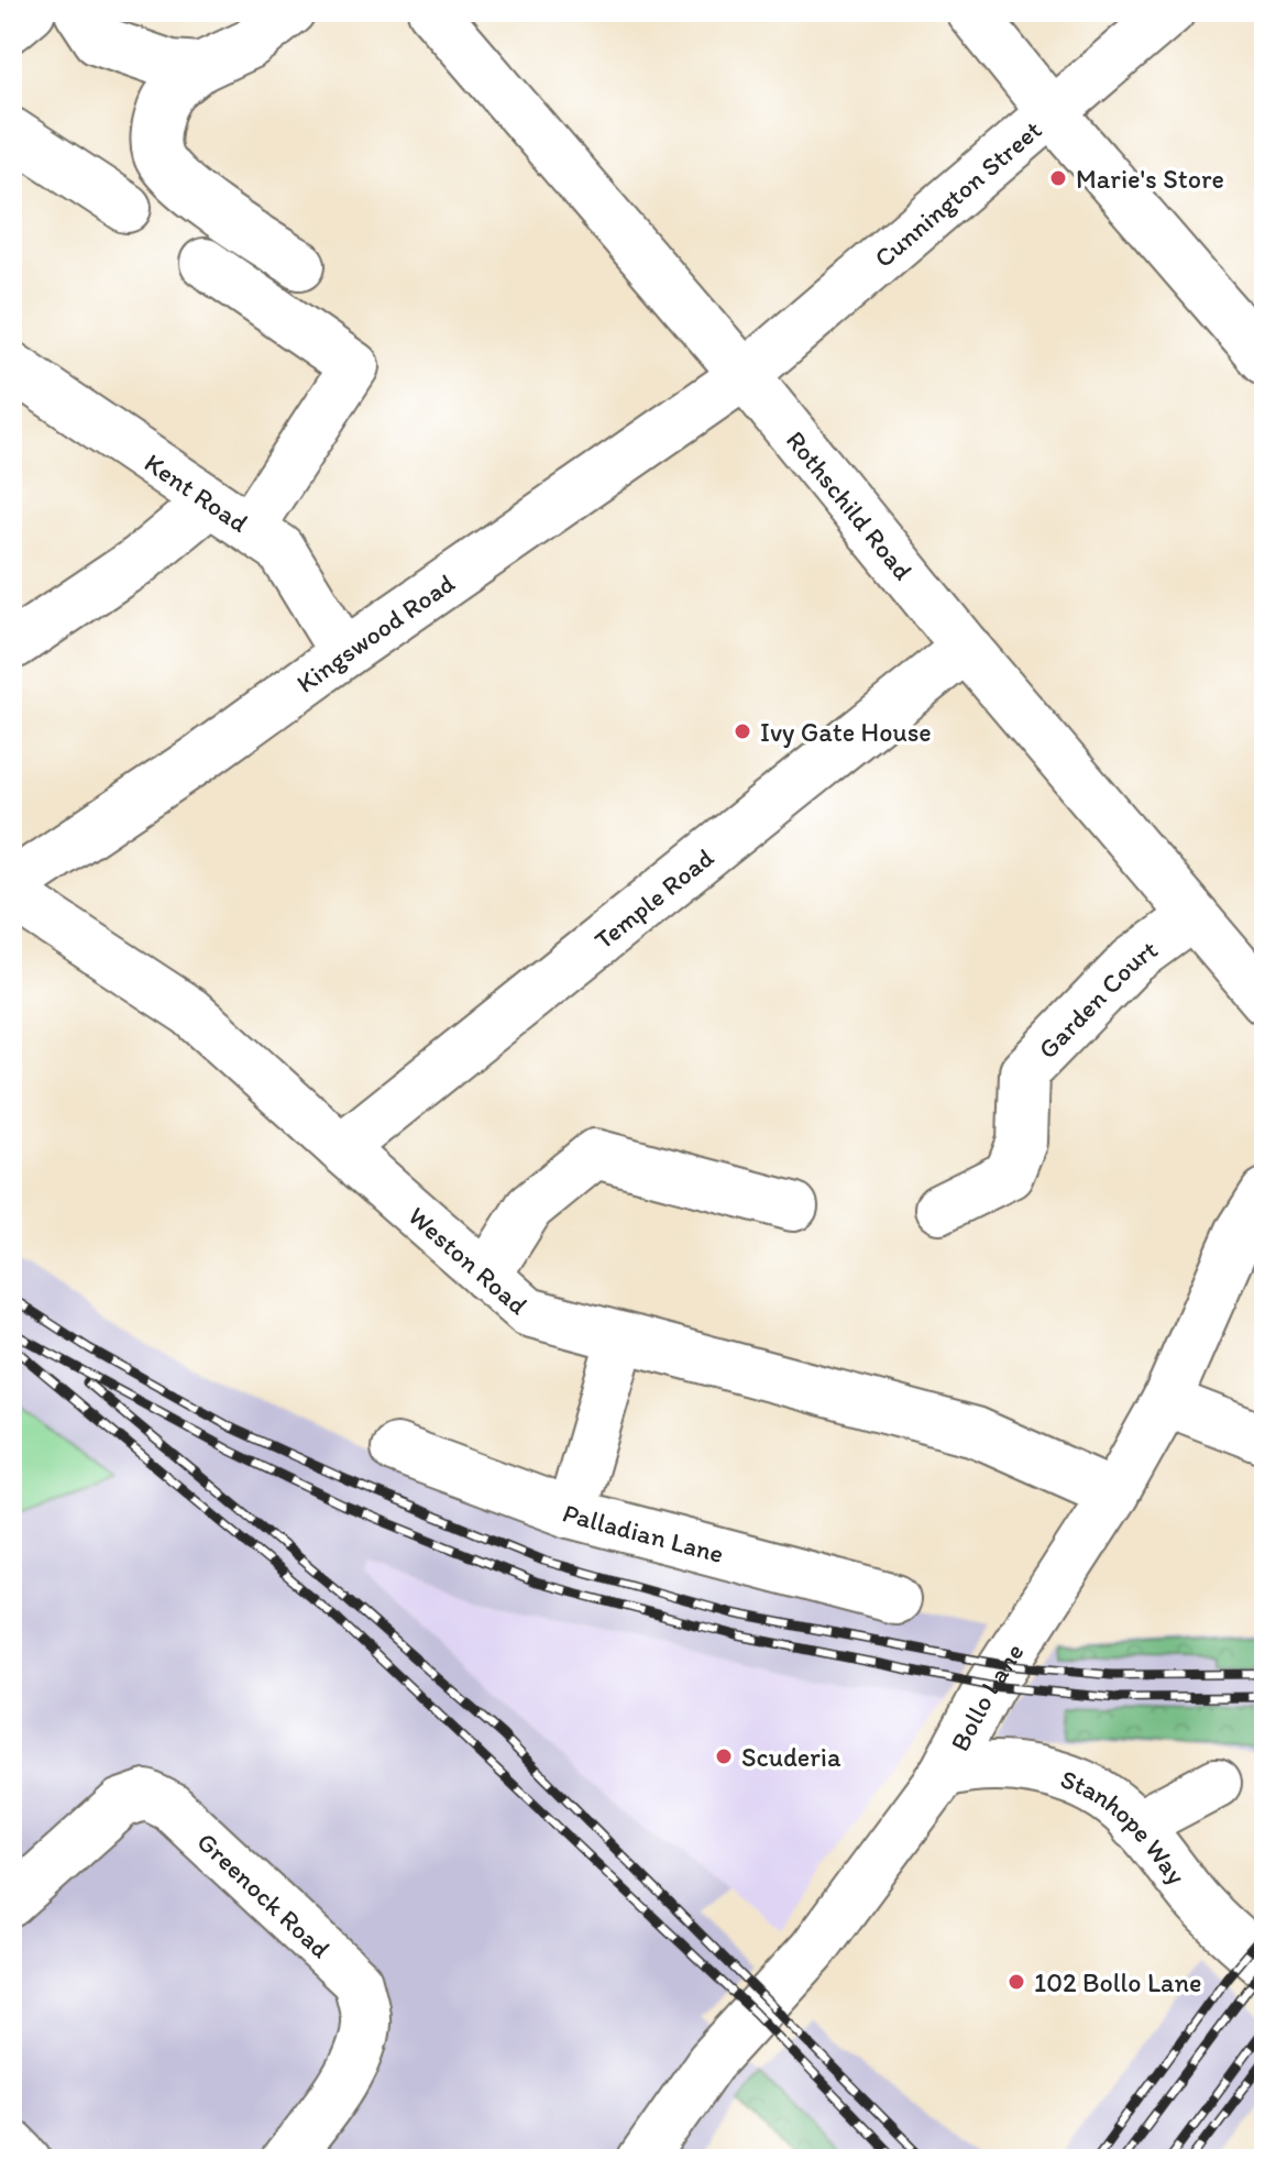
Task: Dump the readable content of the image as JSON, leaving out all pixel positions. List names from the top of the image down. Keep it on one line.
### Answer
{"streets":{"street":["Cunnington Street","Kent Road","Rothschild Road","Kingswood Road","Temple Road","Garden Court","Weston Road","Palladian Lane","Bollo Lane","Stanhope Way","Greenock Road"]},"crossings":[["Cunnington Street","Rothschild Road"],["Cunnington Street","Kingswood Road"],["Kent Road","Kingswood Road"],["Rothschild Road","Kingswood Road"],["Rothschild Road","Temple Road"],["Rothschild Road","Garden Court"],["Kingswood Road","Weston Road"],["Temple Road","Weston Road"],["Weston Road","Bollo Lane"],["Bollo Lane","Stanhope Way"]],"places":["Marie's Store","Ivy Gate House","Scuderia","102 Bollo Lane"]}
